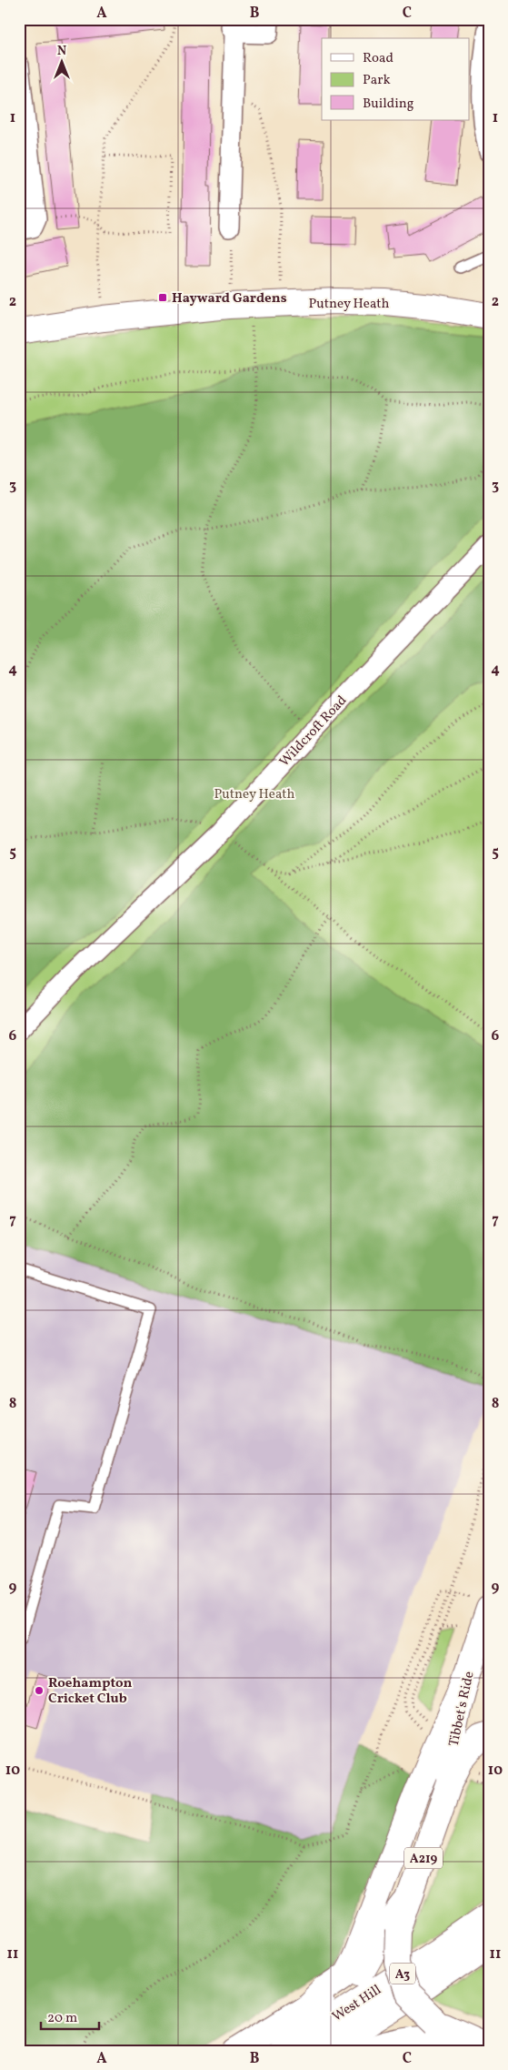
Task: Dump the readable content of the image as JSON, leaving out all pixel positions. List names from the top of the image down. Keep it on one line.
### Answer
{"streets":{"main road":["Putney Heath","Tibbet's Ride","A219","A3","West Hill"],"street":["Wildcroft Road"]},"crossings":[["Tibbet's Ride","A219"],["A219","A3"],["A3","West Hill"]],"parks":["Putney Heath"],"places":{"transit":["Hayward Gardens"],"other":["Roehampton Cricket Club"]},"legend":["Road","Park","Building"],"scale_bar":"20 m","north":"top","grid":{"columns":["A","B","C"],"rows":["1","2","3","4","5","6","7","8","9","10","11"]}}
